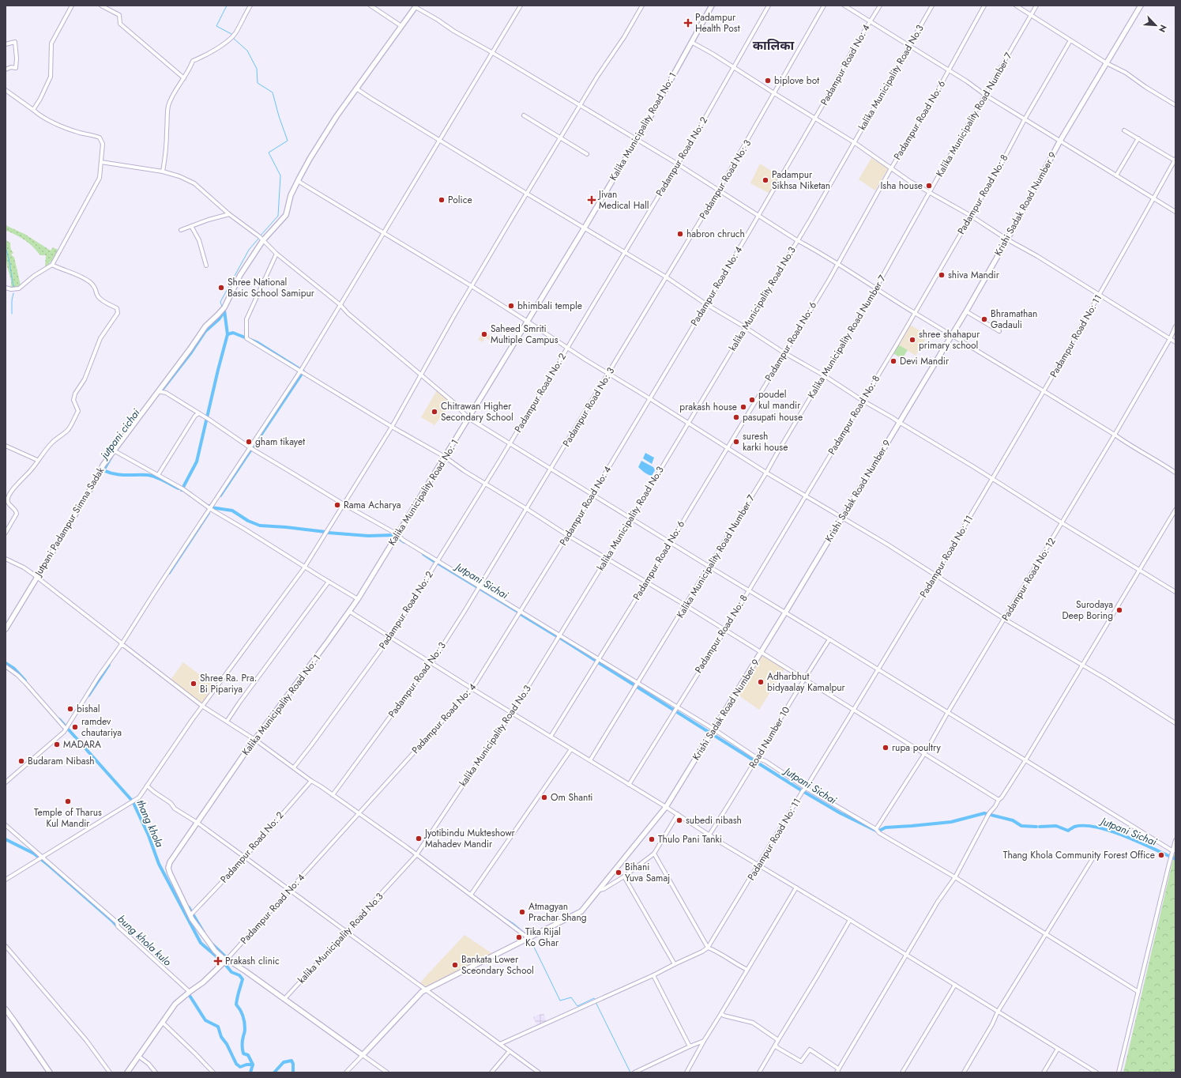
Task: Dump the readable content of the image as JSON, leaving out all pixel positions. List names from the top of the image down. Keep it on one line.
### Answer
{"streets":{"street":["Padampur Road No: 4","kalika Municipality Road No.3","Kalika Municipality Road Number 7","Padampur Road No: 6","Kalika Municipality Road No: 1","Padampur Road No: 2","Padampur Road No: 3","Padampur Road No: 8","Krishi Sadak Road Number 9","Padampur Road No: 11","Jutpani Padampur Simna Sadak","Padampur Road No: 12","Road Number 10"]},"crossings":[["Padampur Road No: 4","Kalika Municipality Road No: 1"],["kalika Municipality Road No.3","Kalika Municipality Road No: 1"],["Kalika Municipality Road No: 1","Padampur Road No: 2"]],"districts":["कालिका"],"water":["jutpani cichai","Jutpani Sichai","thang khola","bung khola kulo"],"places":{"health":["Padampur Health Post","Jivan Medical Hall","Prakash clinic"],"other":["biplove bot","Padampur Sikhsa Niketan","Isha house","Police","habron chruch","shiva Mandir","Shree National Basic School Samipur","bhimbali temple","Bhramathan Gadauli","Saheed Smriti Multiple Campus","shree shahapur primary school","Devi Mandir","poudel kul mandir","prakash house","Chitrawan Higher Secondary School","pasupati house","gham tikayet","suresh karki house","Rama Acharya","Surodaya Deep Boring","Adharbhut bidyaalay Kamalpur","Shree Ra. Pra. Bi Pipariya","bishal","ramdev chautariya","MADARA","rupa poultry","Budaram Nibash","Om Shanti","Temple of Tharus Kul Mandir","subedi nibash","Jyotibindu Mukteshowr Mahadev Mandir","Thulo Pani Tanki","Thang Khola Community Forest Office","Bihani Yuva Samaj","Atmagyan Prachar Shang","Tika Rijal Ko Ghar","Bankata Lower Sceondary School"]},"north":"bottom right"}
